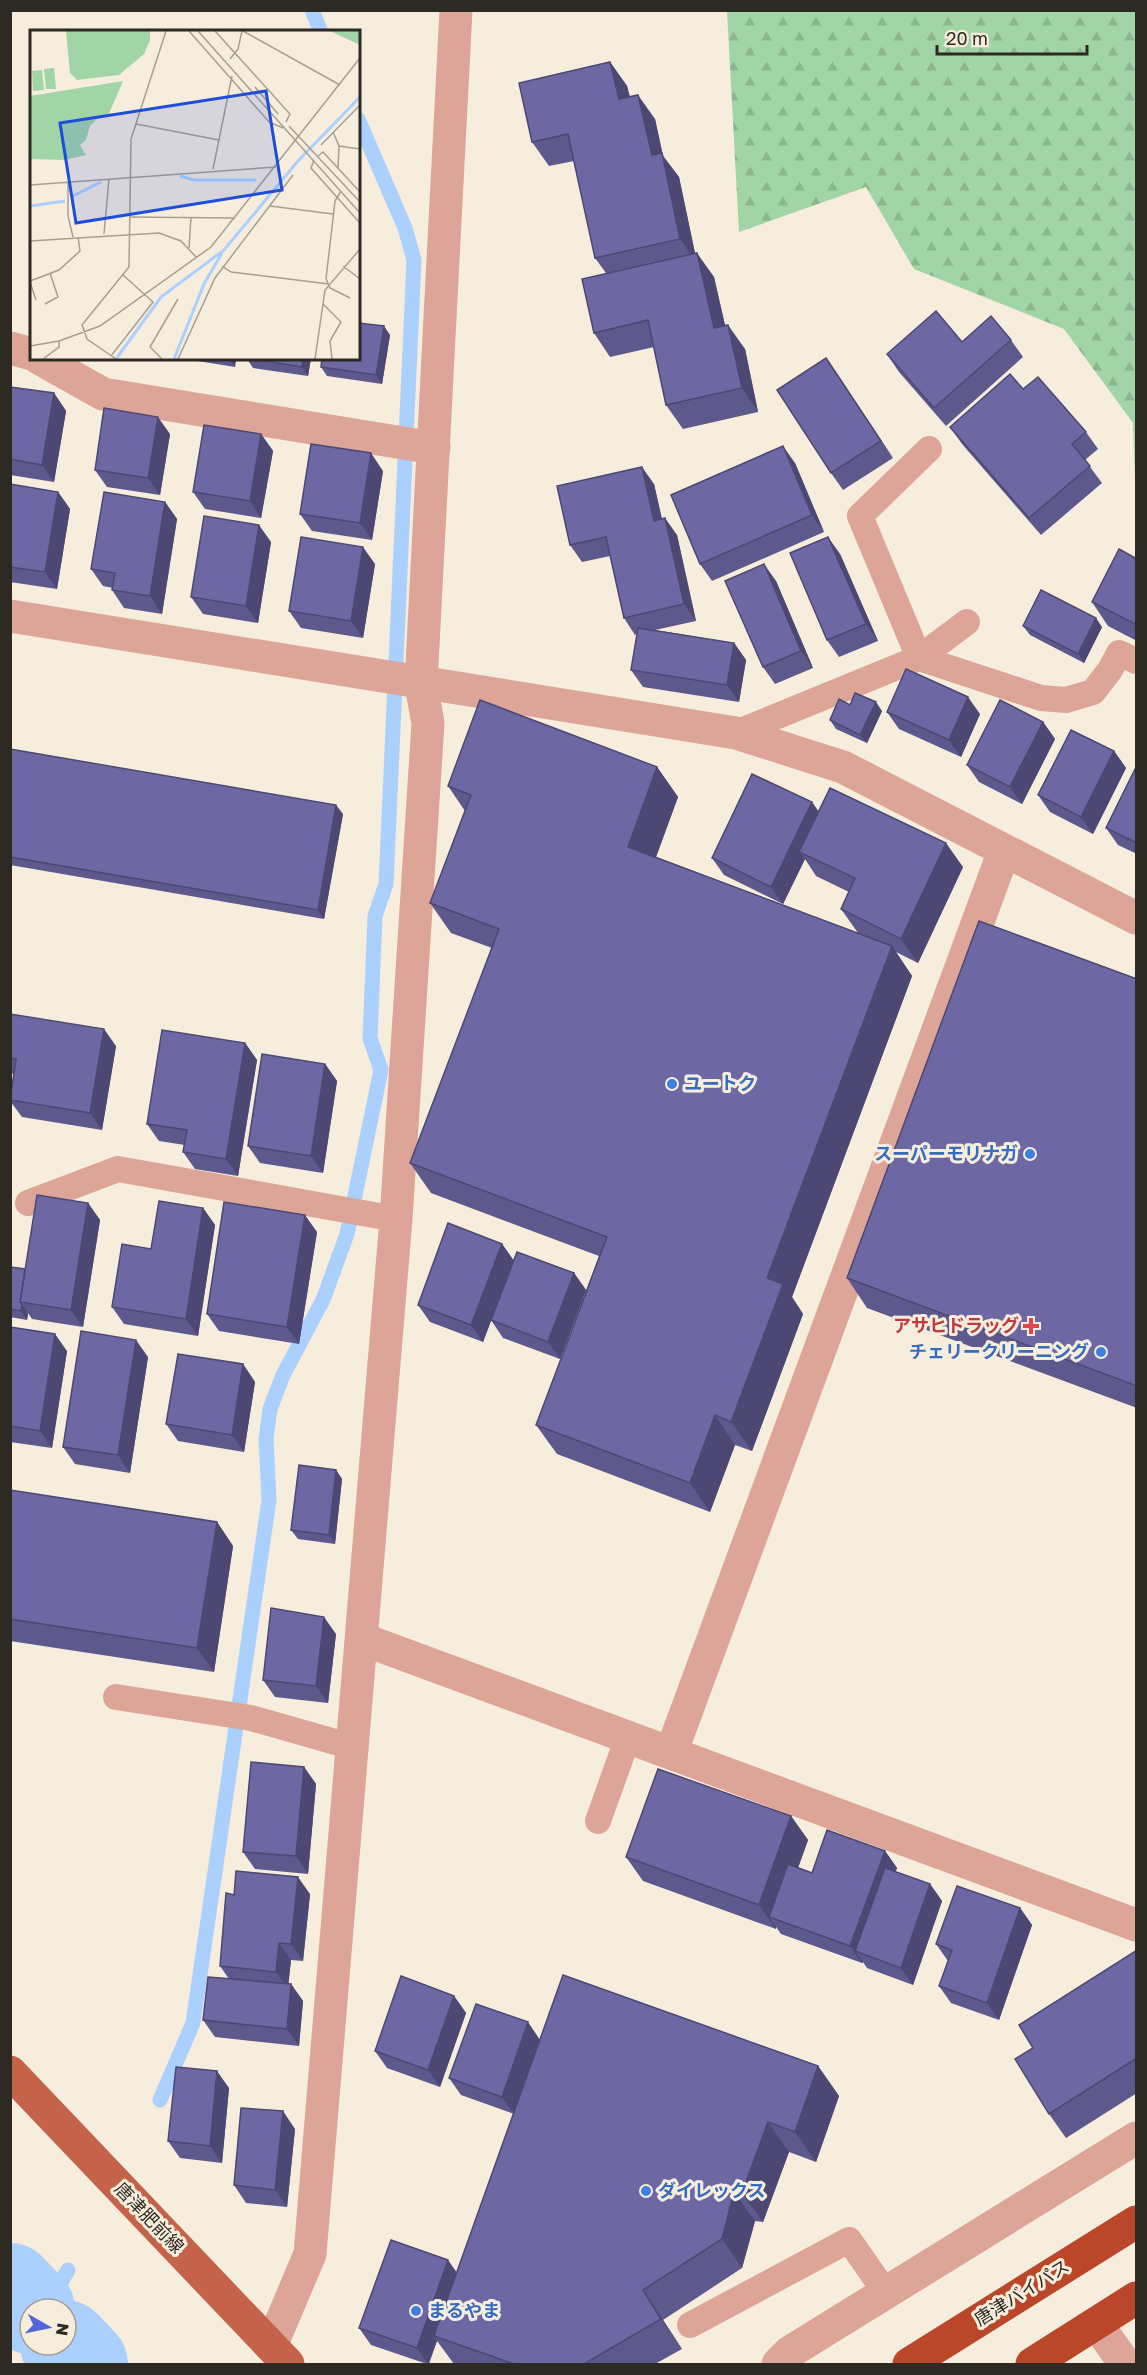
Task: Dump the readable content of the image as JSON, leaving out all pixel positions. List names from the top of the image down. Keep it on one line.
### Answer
{"streets":{"highway":["唐津バイパス"],"main road":["唐津肥前線"]},"places":{"other":["ユートク","スーパーモリナガ","チェリークリーニング","ダイレックス","まるやま"],"health":["アサヒドラッグ"]},"scale_bar":"20 m","north":"right"}
